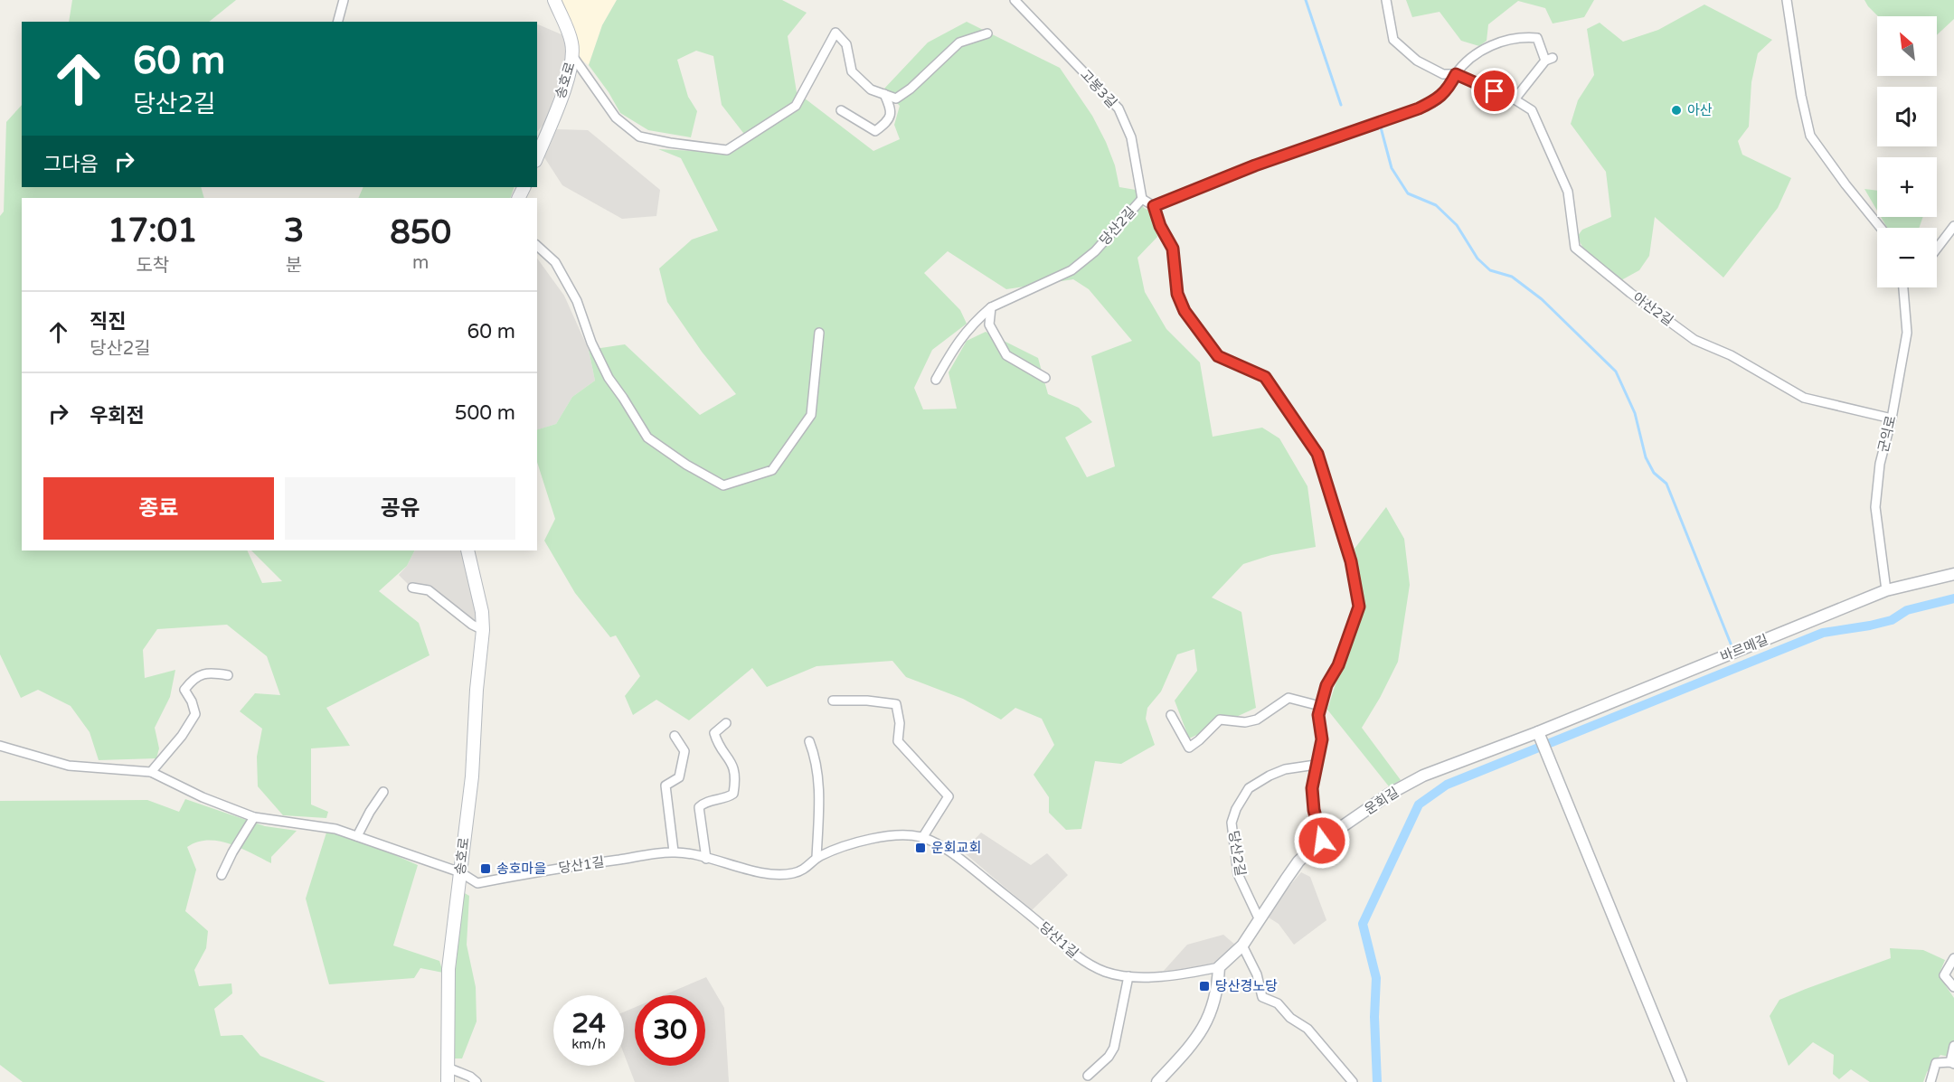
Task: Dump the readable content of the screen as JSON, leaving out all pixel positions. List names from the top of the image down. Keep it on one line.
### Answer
{"streets":{"main road":["송호로"],"street":["고봉3길","당산2길","아산2길","군익로","바르메길","운회길","당산1길"]},"crossings":[["송호로","당산1길"],["고봉3길","당산2길"],["당산2길","운회길"],["아산2길","군익로"],["군익로","바르메길"],["바르메길","운회길"],["운회길","당산1길"]],"places":{"other":["아산"],"transit":["운회교회","송호마을","당산경노당"]},"north":"top left","page":{"map_buttons":["+","−"],"turn":["60 m","당산2길"],"then":"그다음","eta":["17:01","도착","3","분","850","m"],"list":[{"name":"직진","note":"당산2길","value":"60 m"},{"name":"우회전","value":"500 m"}],"buttons":["종료","공유"],"speed":"24 km/h","limit":"30"}}
